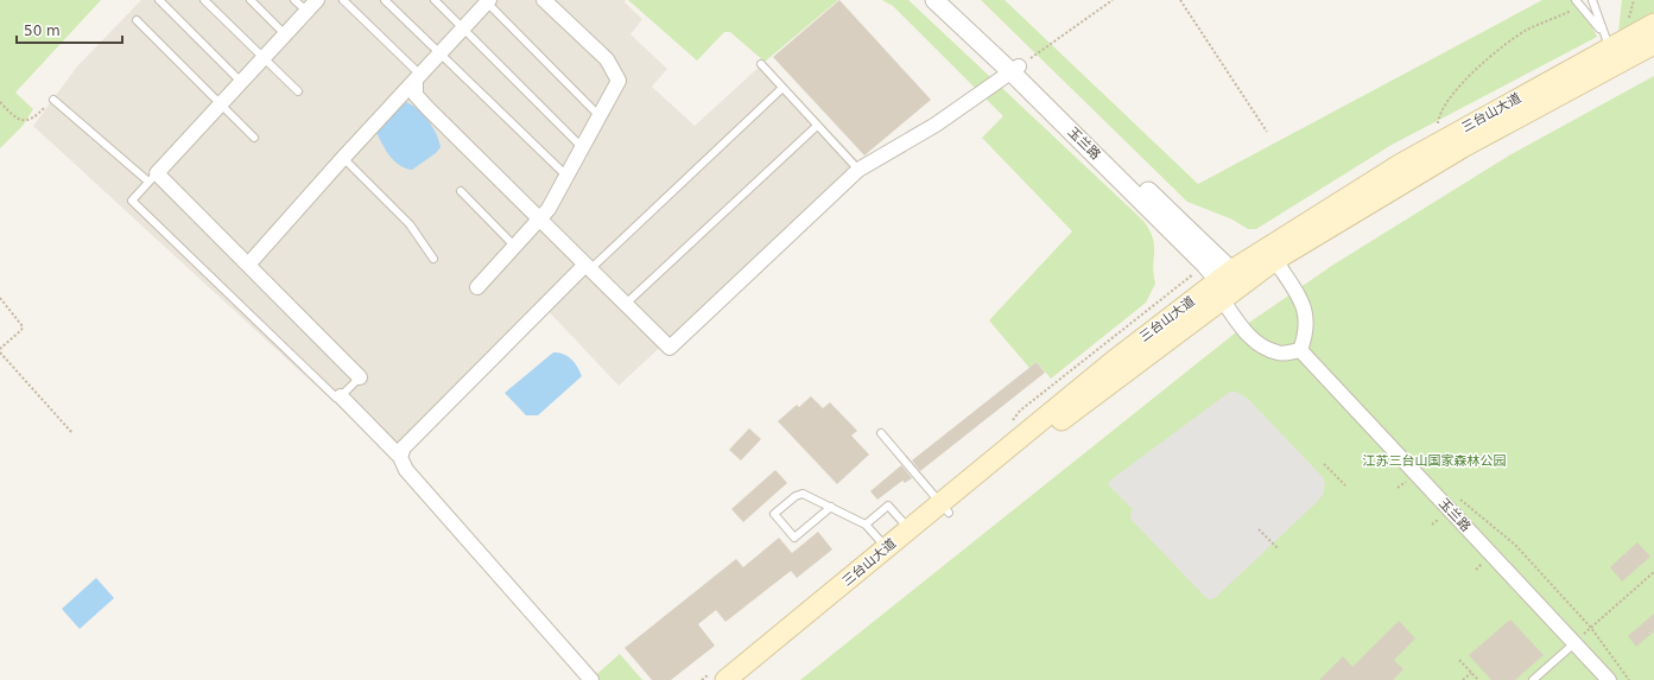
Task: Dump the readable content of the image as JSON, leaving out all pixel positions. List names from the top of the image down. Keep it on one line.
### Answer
{"streets":{"main road":["三台山大道"],"street":["玉兰路"]},"crossings":[["三台山大道","玉兰路"]],"parks":["江苏三台山国家森林公园"],"scale_bar":"50 m"}
